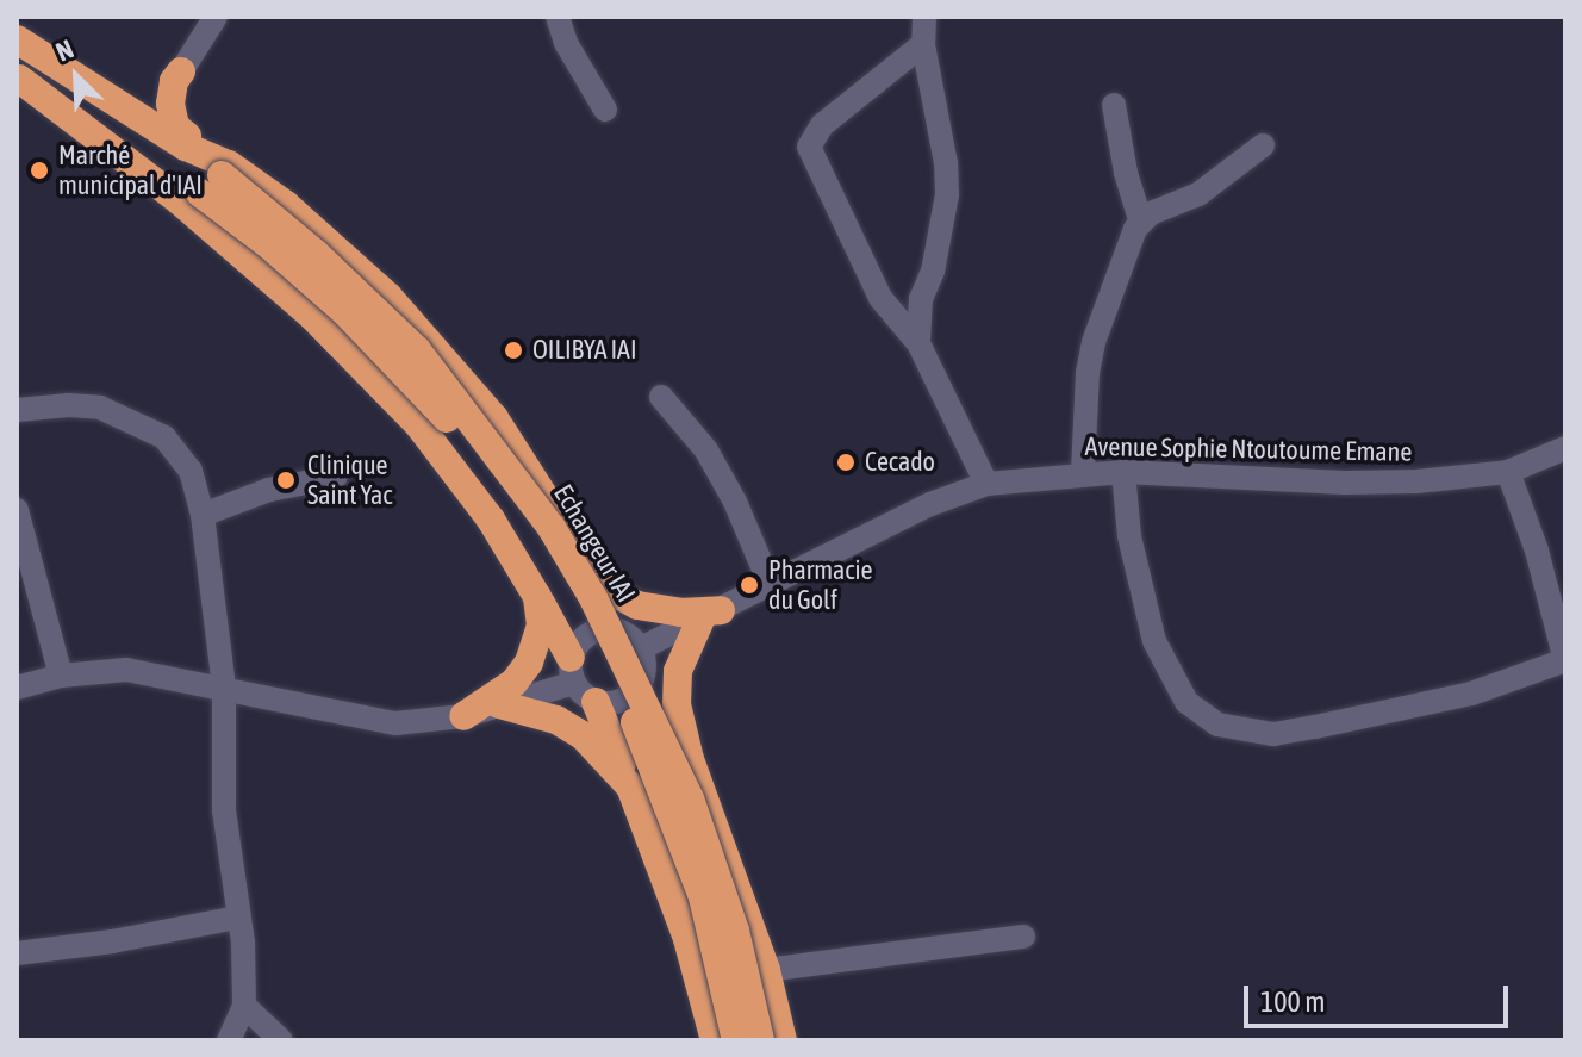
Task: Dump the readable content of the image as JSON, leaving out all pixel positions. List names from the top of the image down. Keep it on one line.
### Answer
{"streets":{"highway":["Echangeur IAI"],"street":["Avenue Sophie Ntoutoume Emane"]},"places":["Marché municipal d'IAI","OILIBYA IAI","Cecado","Clinique Saint Yac","Pharmacie du Golf"],"scale_bar":"100 m","north":"top left"}
